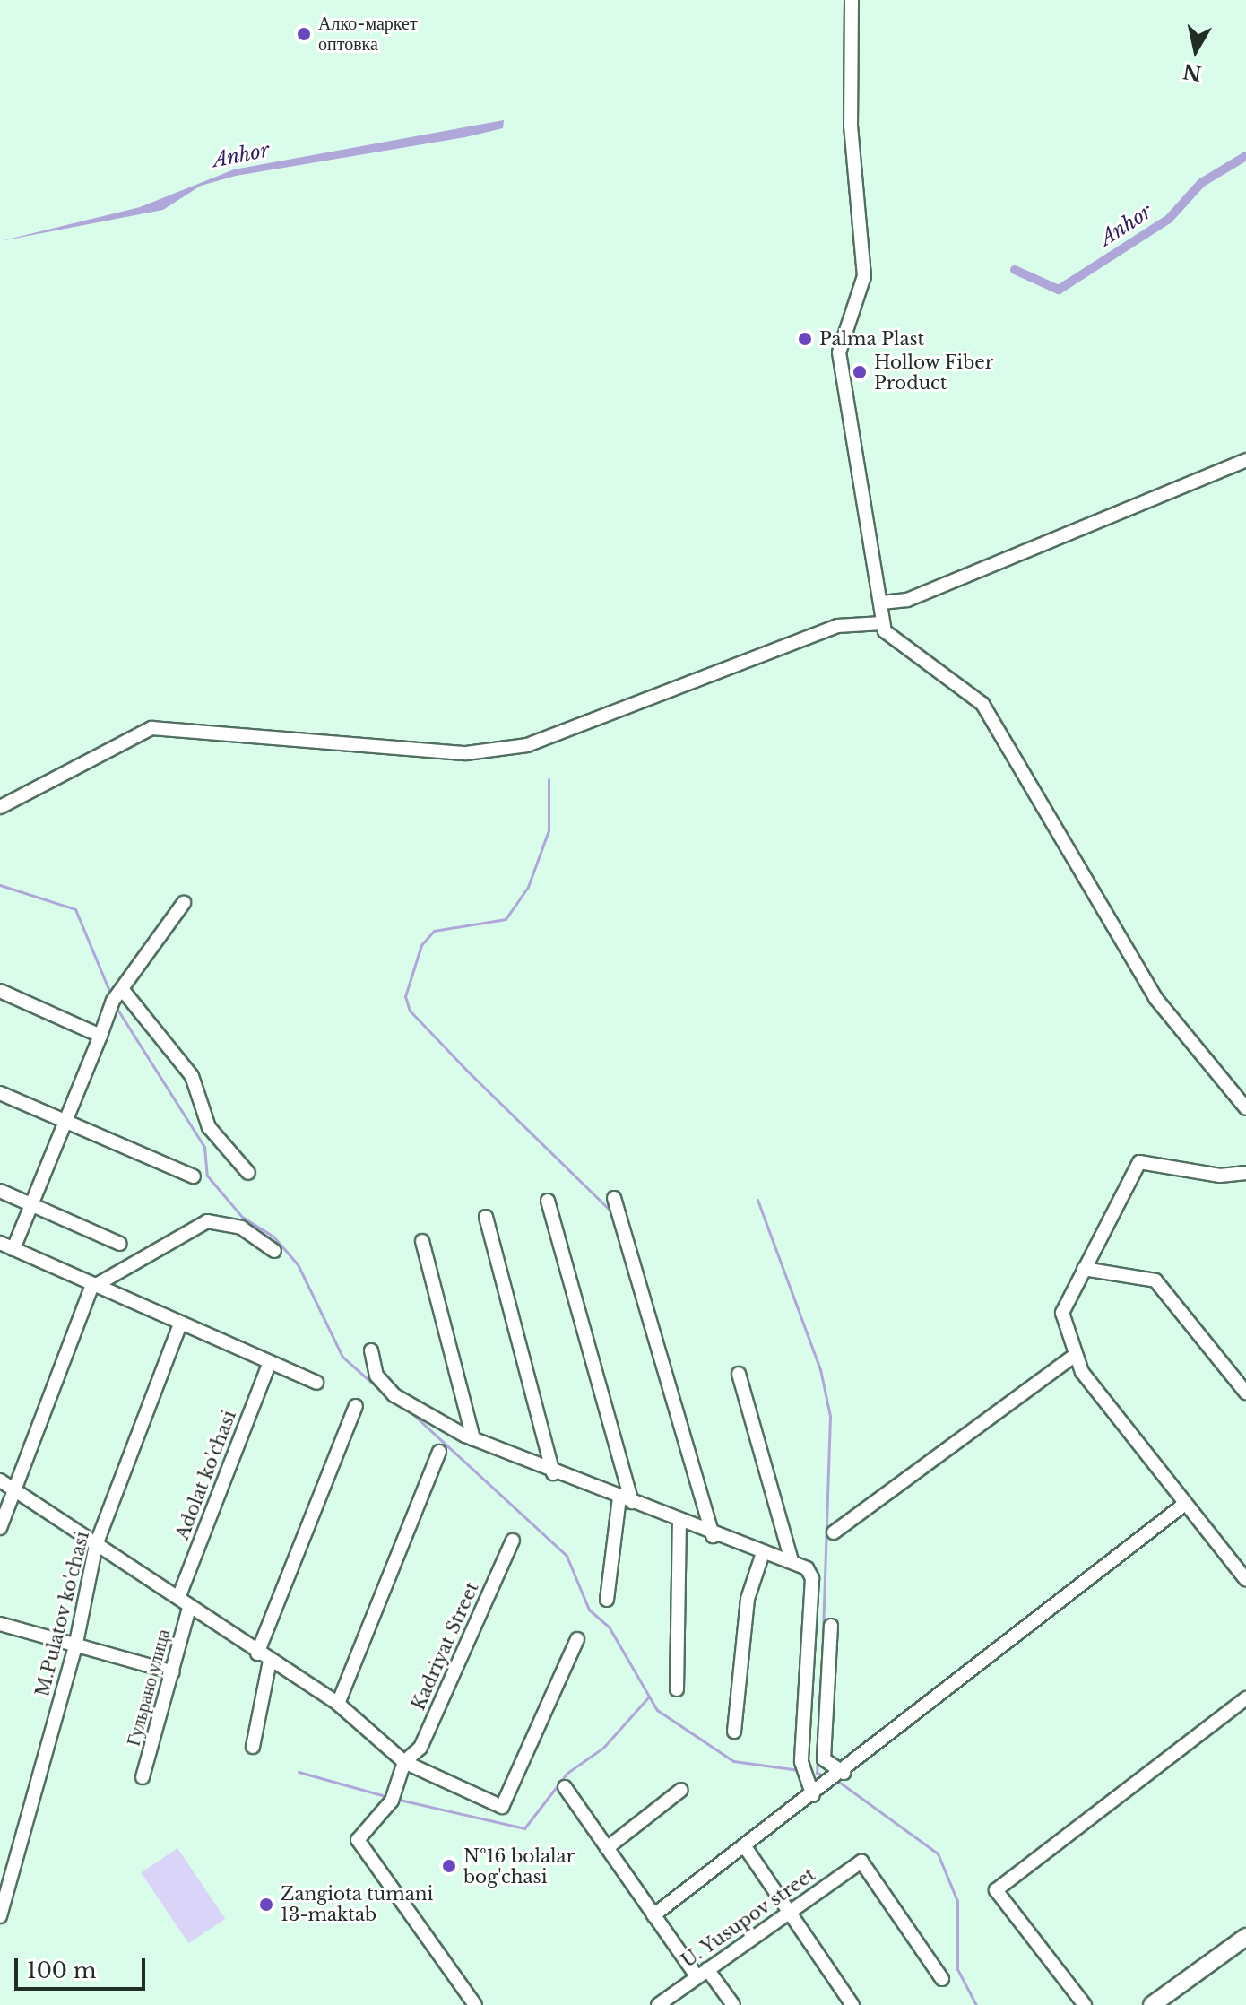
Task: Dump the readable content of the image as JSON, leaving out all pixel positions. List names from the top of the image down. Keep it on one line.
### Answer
{"streets":{"street":["Adolat ko'chasi","M.Pulatov ko'chasi","Kadriyat Street","Гульрано улица","U. Yusupov street"]},"water":["Anhor"],"places":["Алко-маркет оптовка","Palma Plast","Hollow Fiber Product","№16 bolalar bog'chasi","Zangiota tumani 13-maktab"],"scale_bar":"100 m","north":"bottom"}
